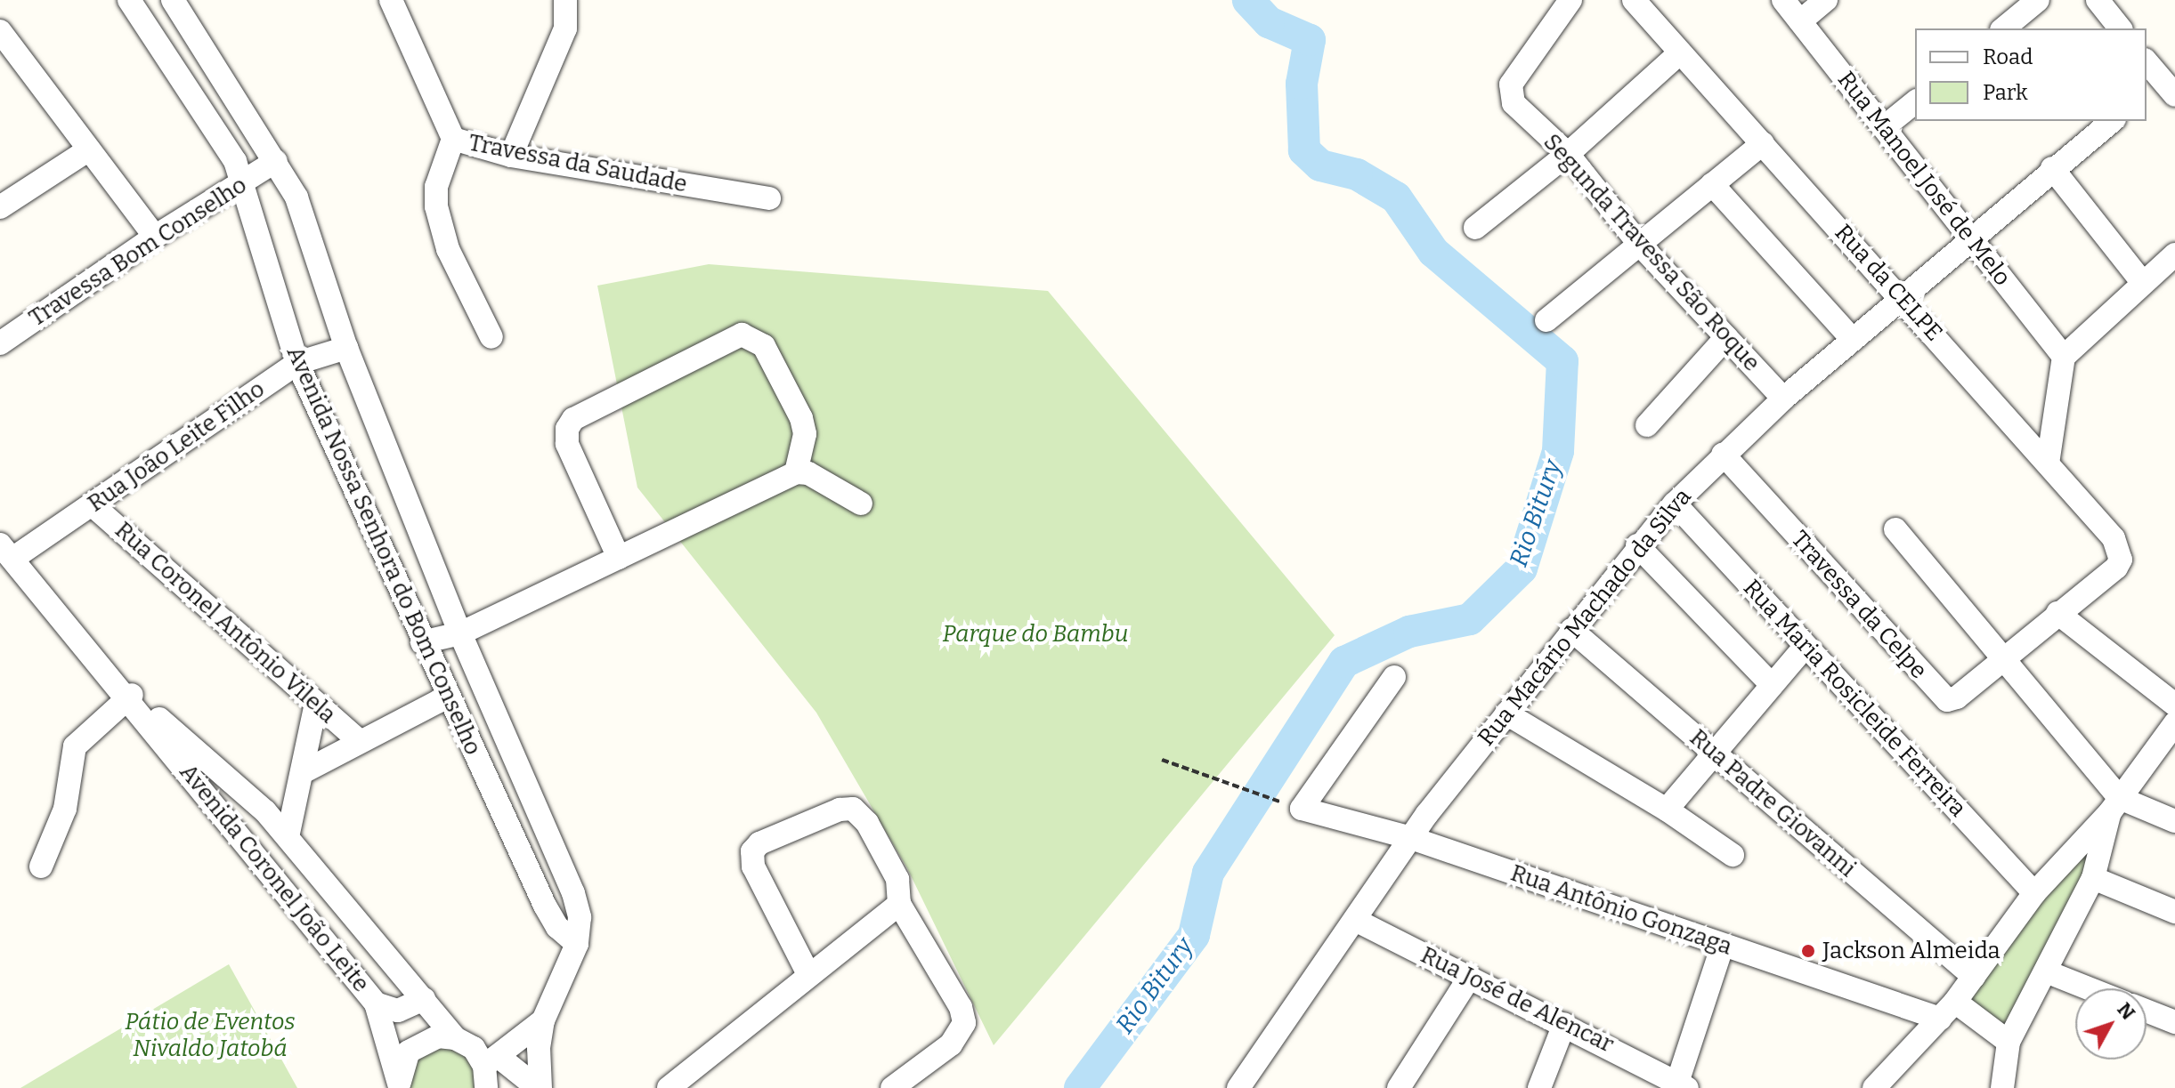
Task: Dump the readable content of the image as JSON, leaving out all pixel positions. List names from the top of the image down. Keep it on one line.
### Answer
{"streets":{"street":["Travessa da Saudade","Rua Manoel José de Melo","Travessa Bom Conselho","Segunda Travessa São Roque","Rua da CELPE","Rua João Leite Filho","Avenida Nossa Senhora do Bom Conselho","Travessa da Celpe","Rua Macário Machado da Silva","Rua Coronel Antônio Vilela","Rua Maria Rosicleide Ferreira","Rua Padre Giovanni","Avenida Coronel João Leite","Rua Antônio Gonzaga","Rua José de Alencar"]},"crossings":[["Rua Manoel José de Melo","Rua Macário Machado da Silva"],["Travessa Bom Conselho","Avenida Nossa Senhora do Bom Conselho"],["Segunda Travessa São Roque","Rua Macário Machado da Silva"],["Rua da CELPE","Rua Macário Machado da Silva"],["Rua João Leite Filho","Avenida Nossa Senhora do Bom Conselho"],["Rua João Leite Filho","Rua Coronel Antônio Vilela"],["Rua João Leite Filho","Avenida Coronel João Leite"],["Avenida Nossa Senhora do Bom Conselho","Avenida Coronel João Leite"],["Travessa da Celpe","Rua Macário Machado da Silva"],["Rua Macário Machado da Silva","Rua Maria Rosicleide Ferreira"],["Rua Macário Machado da Silva","Rua Padre Giovanni"],["Rua Macário Machado da Silva","Rua Antônio Gonzaga"],["Rua Macário Machado da Silva","Rua José de Alencar"]],"water":["Rio Bitury"],"parks":["Parque do Bambu","Pátio de Eventos Nivaldo Jatobá"],"places":["Jackson Almeida"],"legend":["Road","Park"],"north":"top right"}
